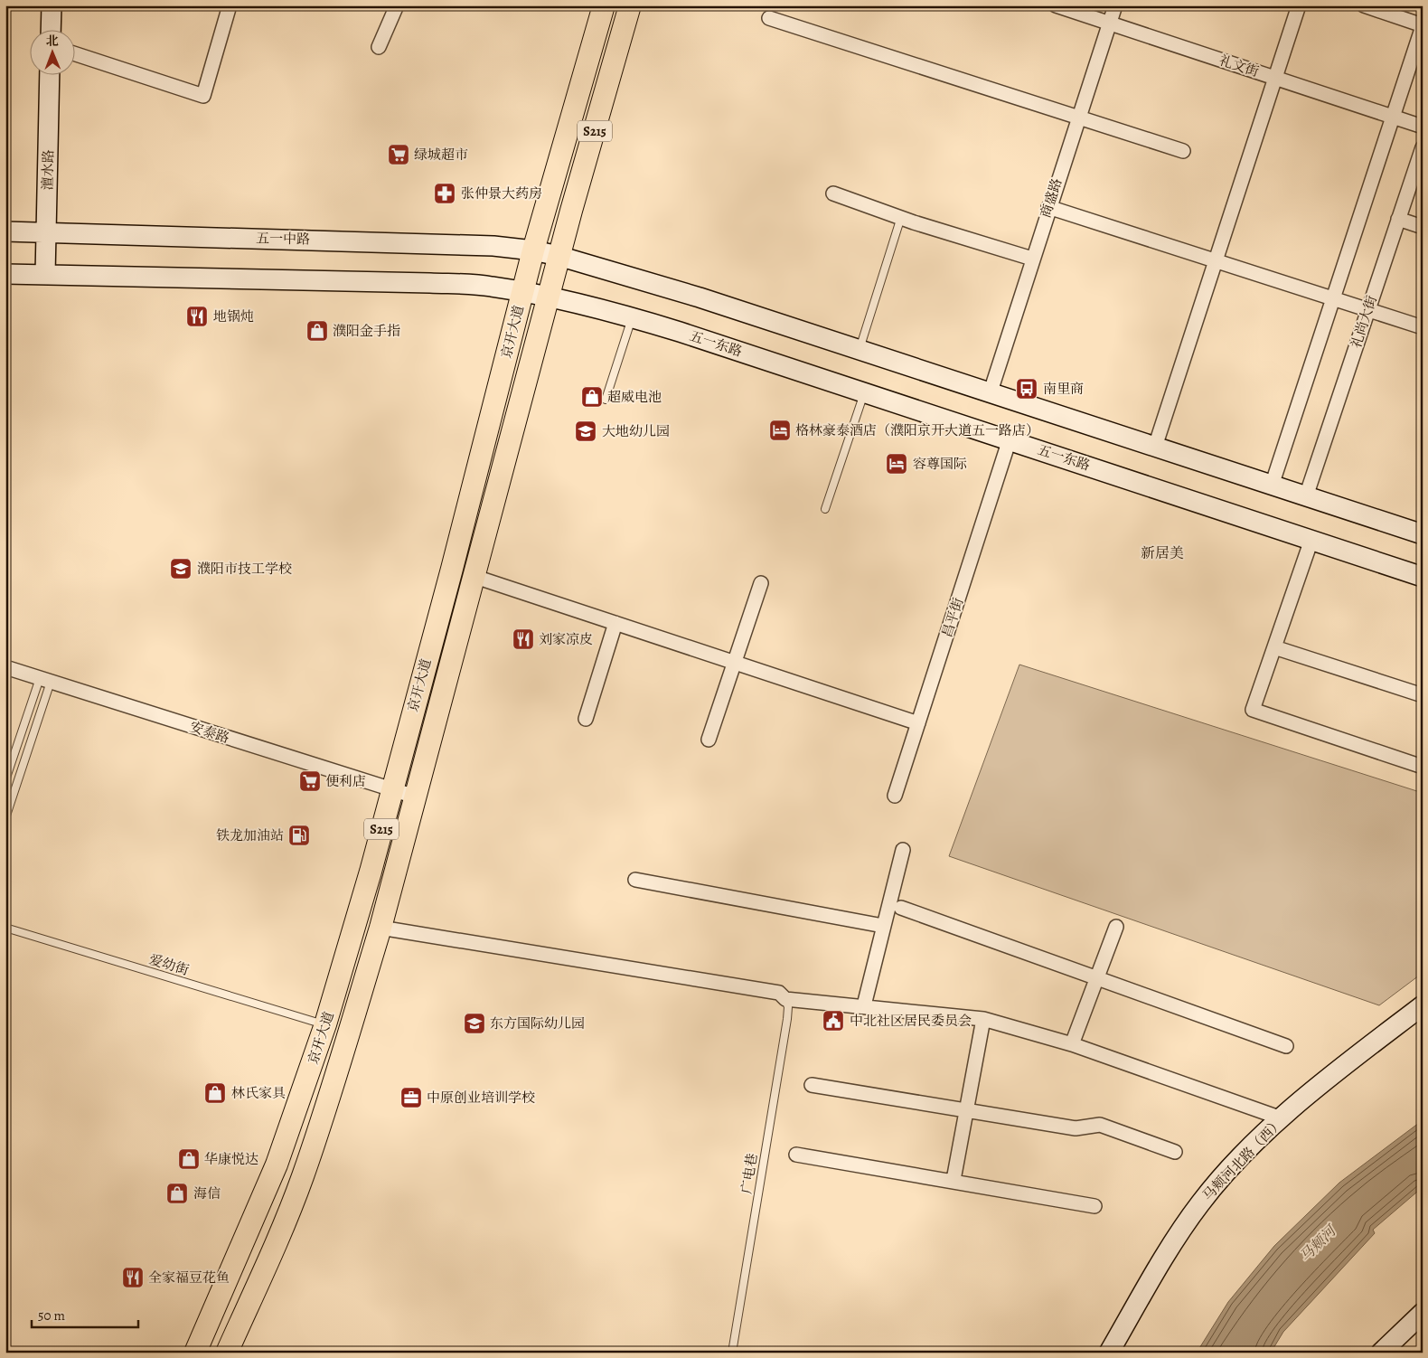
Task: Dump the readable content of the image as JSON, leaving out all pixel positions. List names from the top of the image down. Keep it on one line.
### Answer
{"streets":{"main road":["S215","京开大道"],"street":["礼文街","澶水路","商盛路","五一中路","礼尚大街","五一东路","昌平街","安泰路","马颊河北路（西）"],"lane":["爱幼街","广电巷"]},"crossings":[["礼文街","商盛路"],["澶水路","五一中路"],["五一中路","京开大道"],["京开大道","五一东路"],["京开大道","安泰路"],["京开大道","爱幼街"],["五一东路","昌平街"]],"districts":["新居美"],"water":["马颊河"],"places":{"supermarket":["绿城超市","便利店"],"pharmacy":["张仲景大药房"],"restaurant":["地锅炖","刘家凉皮","全家福豆花鱼"],"shop":["濮阳金手指","超威电池","林氏家具","华康悦达","海信"],"bus stop":["南里商"],"hotel":["格林豪泰酒店（濮阳京开大道五一路店）","容尊国际"],"school or university":["大地幼儿园","濮阳市技工学校","东方国际幼儿园"],"fuel station":["铁龙加油站"],"public building":["中北社区居民委员会"],"office":["中原创业培训学校"]},"scale_bar":"50 m","north":"top"}
